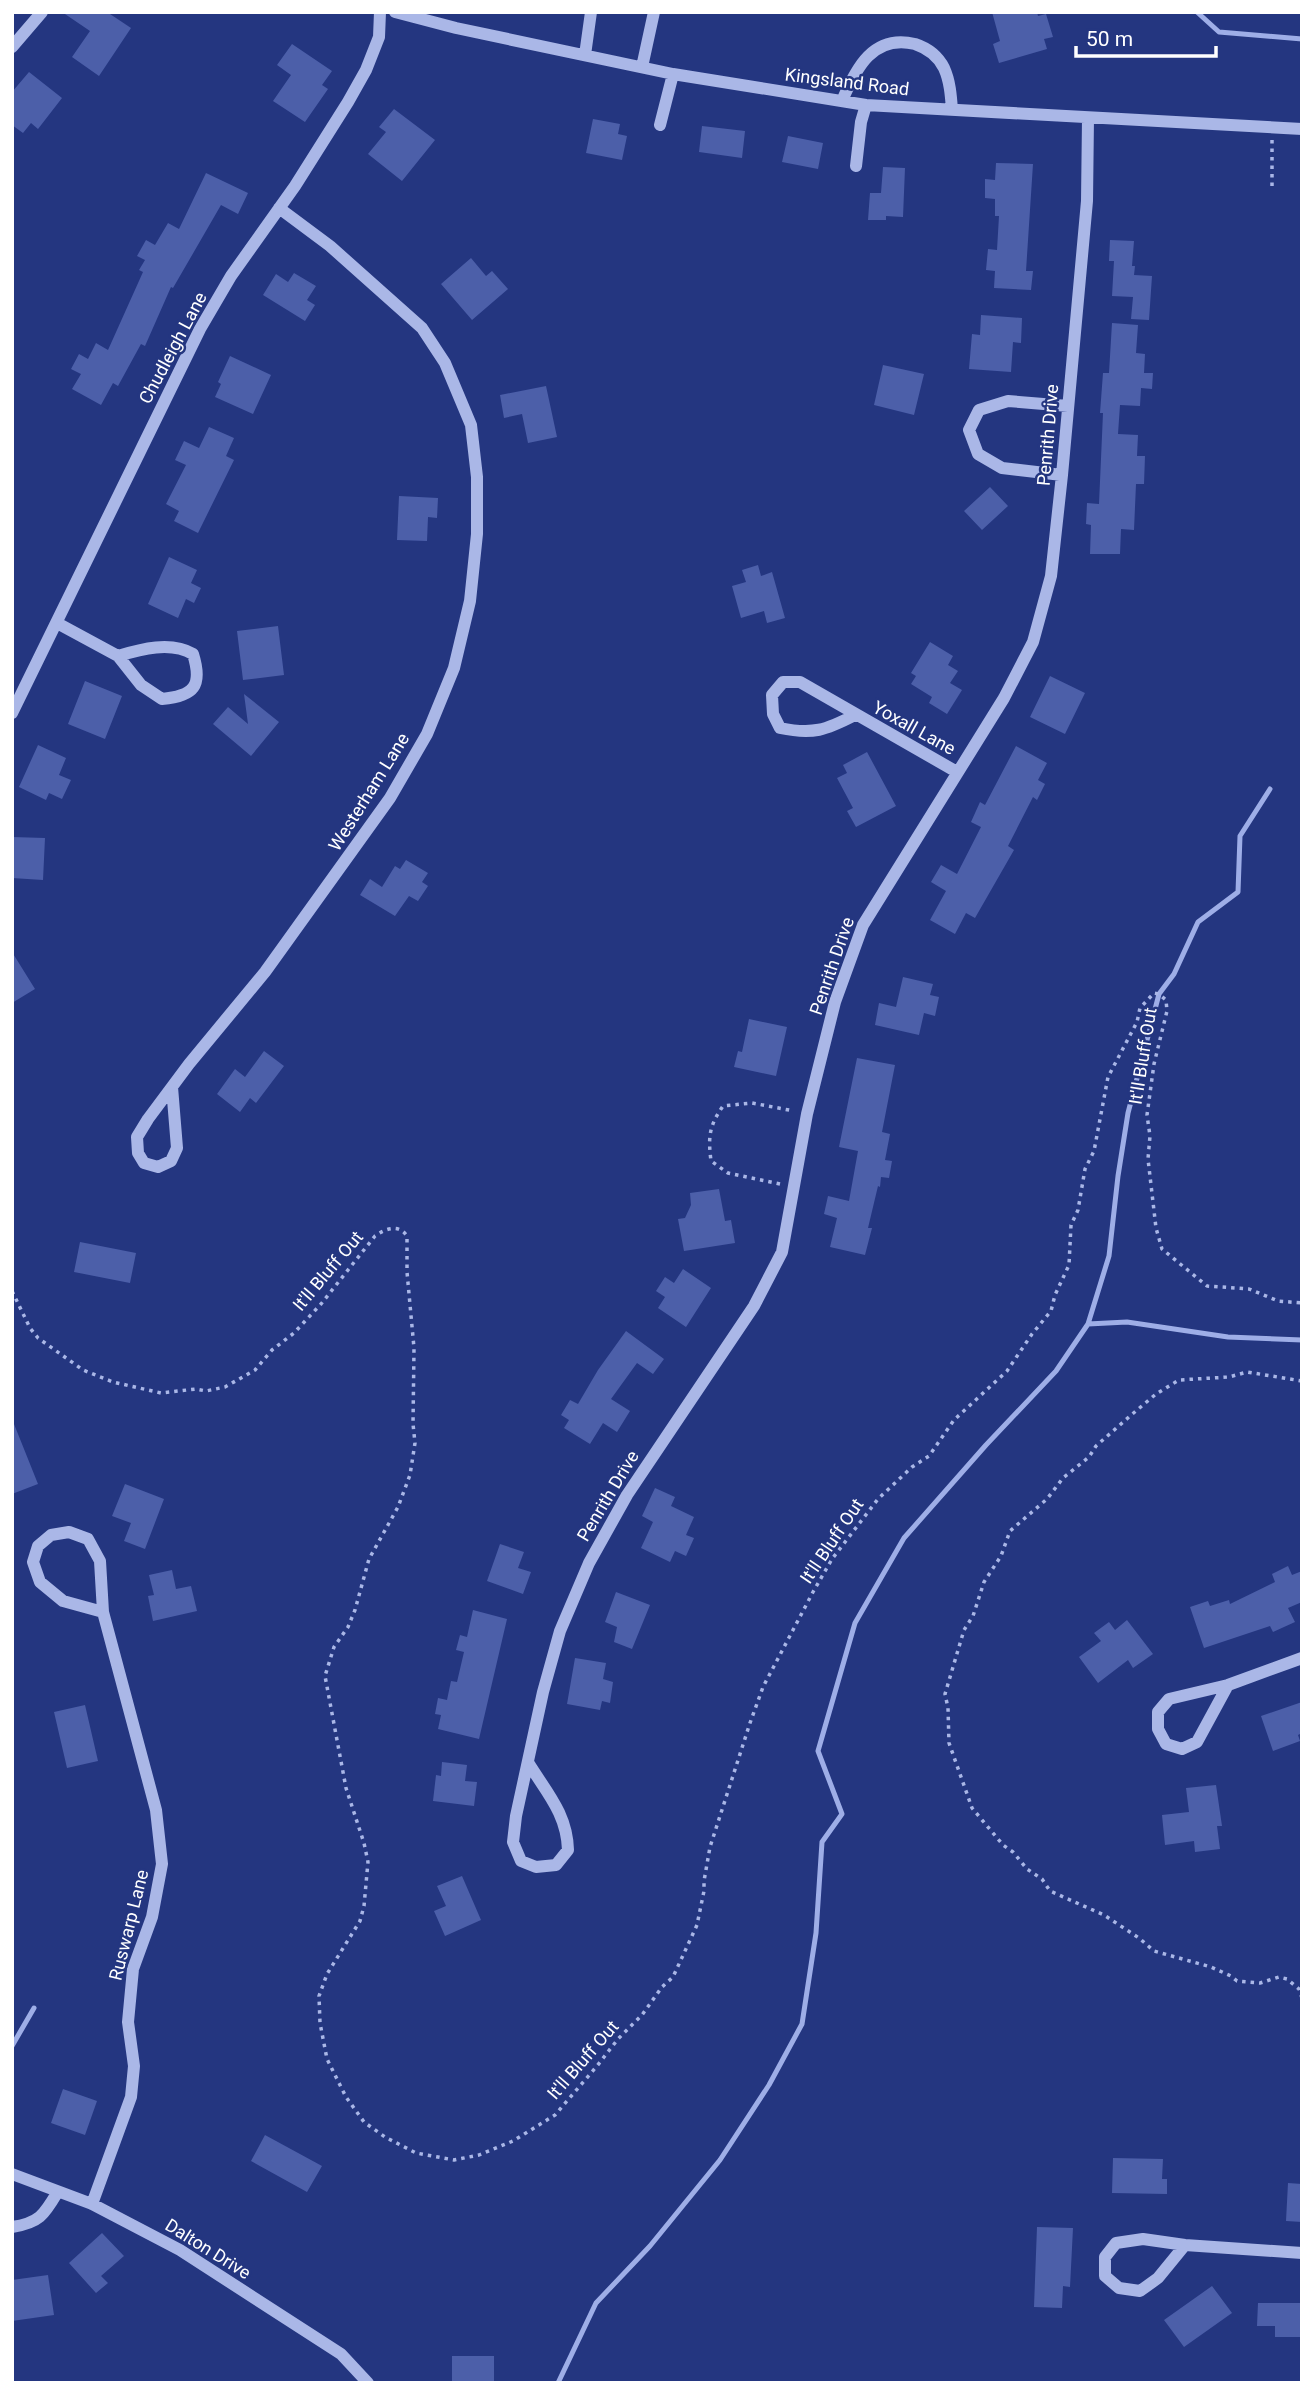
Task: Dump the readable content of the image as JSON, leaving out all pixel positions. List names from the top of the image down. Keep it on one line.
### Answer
{"streets":{"street":["Kingsland Road","Chudleigh Lane","Penrith Drive","Yoxall Lane","Westerham Lane","Ruswarp Lane","Dalton Drive"],"path":["It'll Bluff Out"]},"crossings":[["Kingsland Road","Penrith Drive"],["Chudleigh Lane","Westerham Lane"],["Penrith Drive","Yoxall Lane"],["Ruswarp Lane","Dalton Drive"]],"scale_bar":"50 m"}
